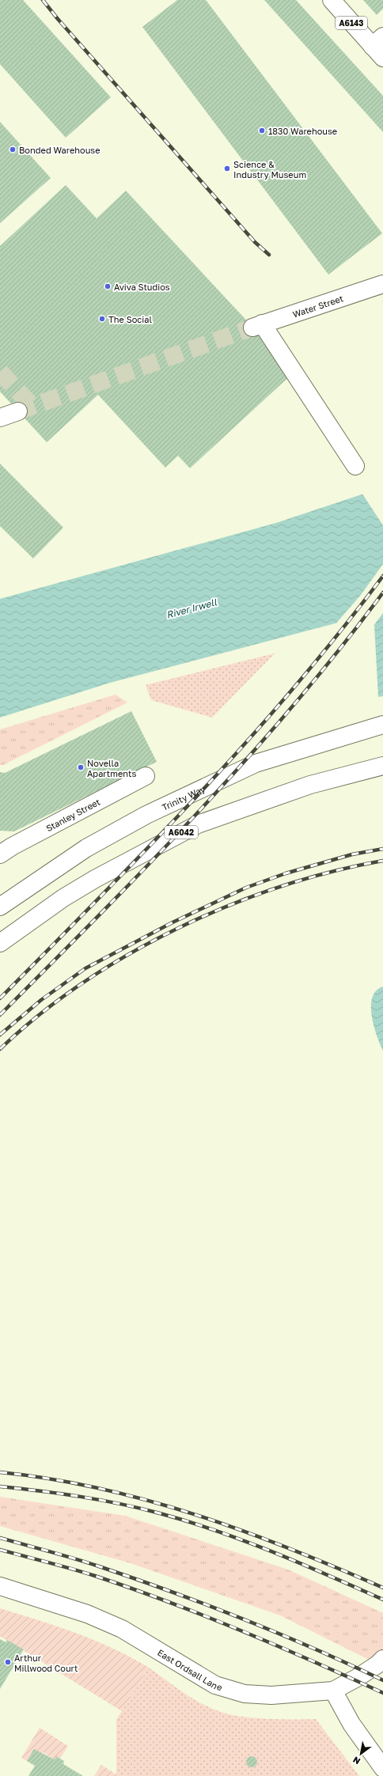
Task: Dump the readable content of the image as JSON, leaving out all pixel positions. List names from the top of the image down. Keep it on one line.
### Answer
{"streets":{"main road":["A6143","Water Street","Trinity Way","Stanley Street","A6042","East Ordsall Lane"]},"water":["River Irwell"],"places":["1830 Warehouse","Bonded Warehouse","Science & Industry Museum","Aviva Studios","The Social","Novella Apartments","Arthur Millwood Court"],"north":"bottom left"}
